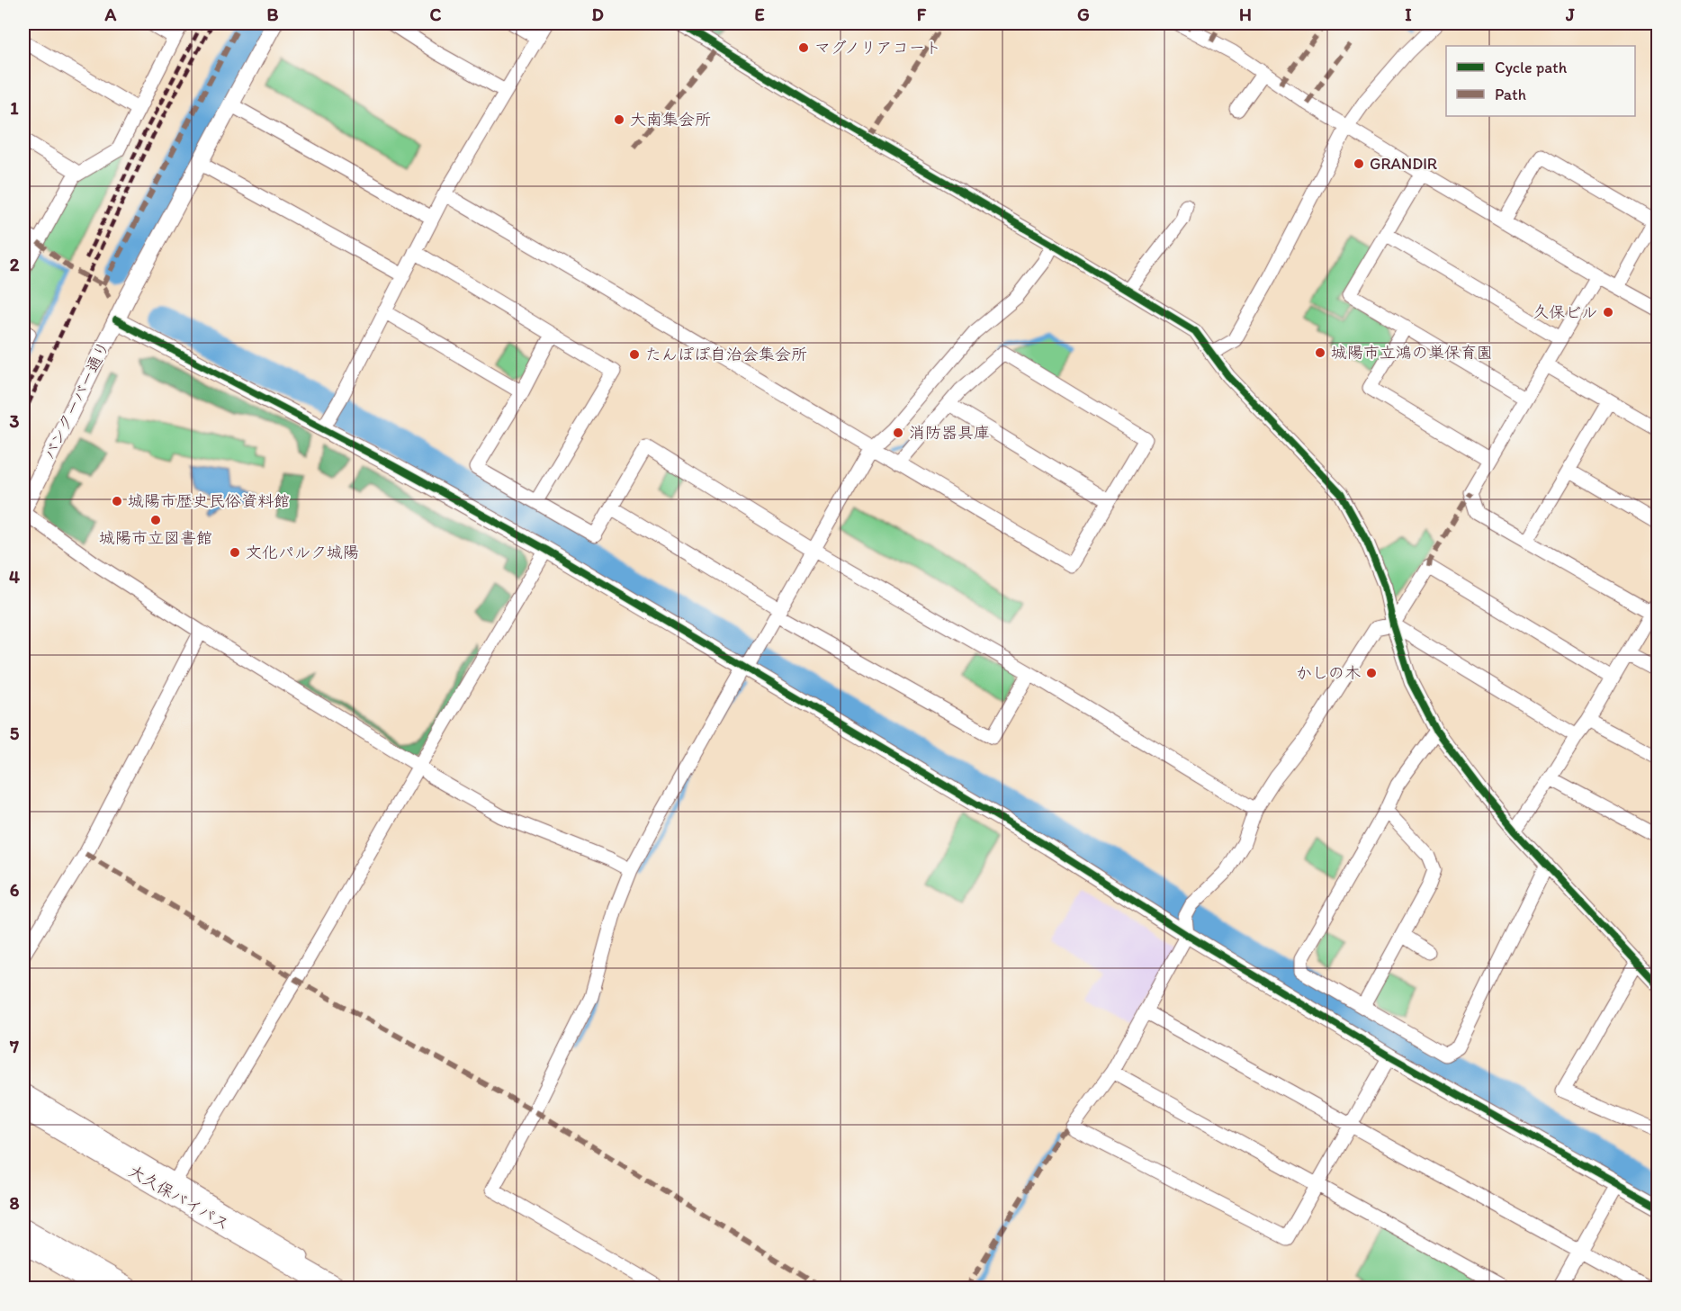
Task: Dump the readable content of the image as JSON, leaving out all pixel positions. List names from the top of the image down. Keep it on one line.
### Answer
{"streets":{"highway":["大久保バイパス"],"street":["バンクーバー通り"]},"places":["マグノリアコート","大南集会所","GRANDIR","久保ビル","城陽市立鴻の巣保育園","たんぽぽ自治会集会所","消防器具庫","城陽市歴史民俗資料館","城陽市立図書館","文化パルク城陽","かしの木"],"legend":["Cycle path","Path"],"grid":{"columns":["A","B","C","D","E","F","G","H","I","J"],"rows":["1","2","3","4","5","6","7","8"]}}
